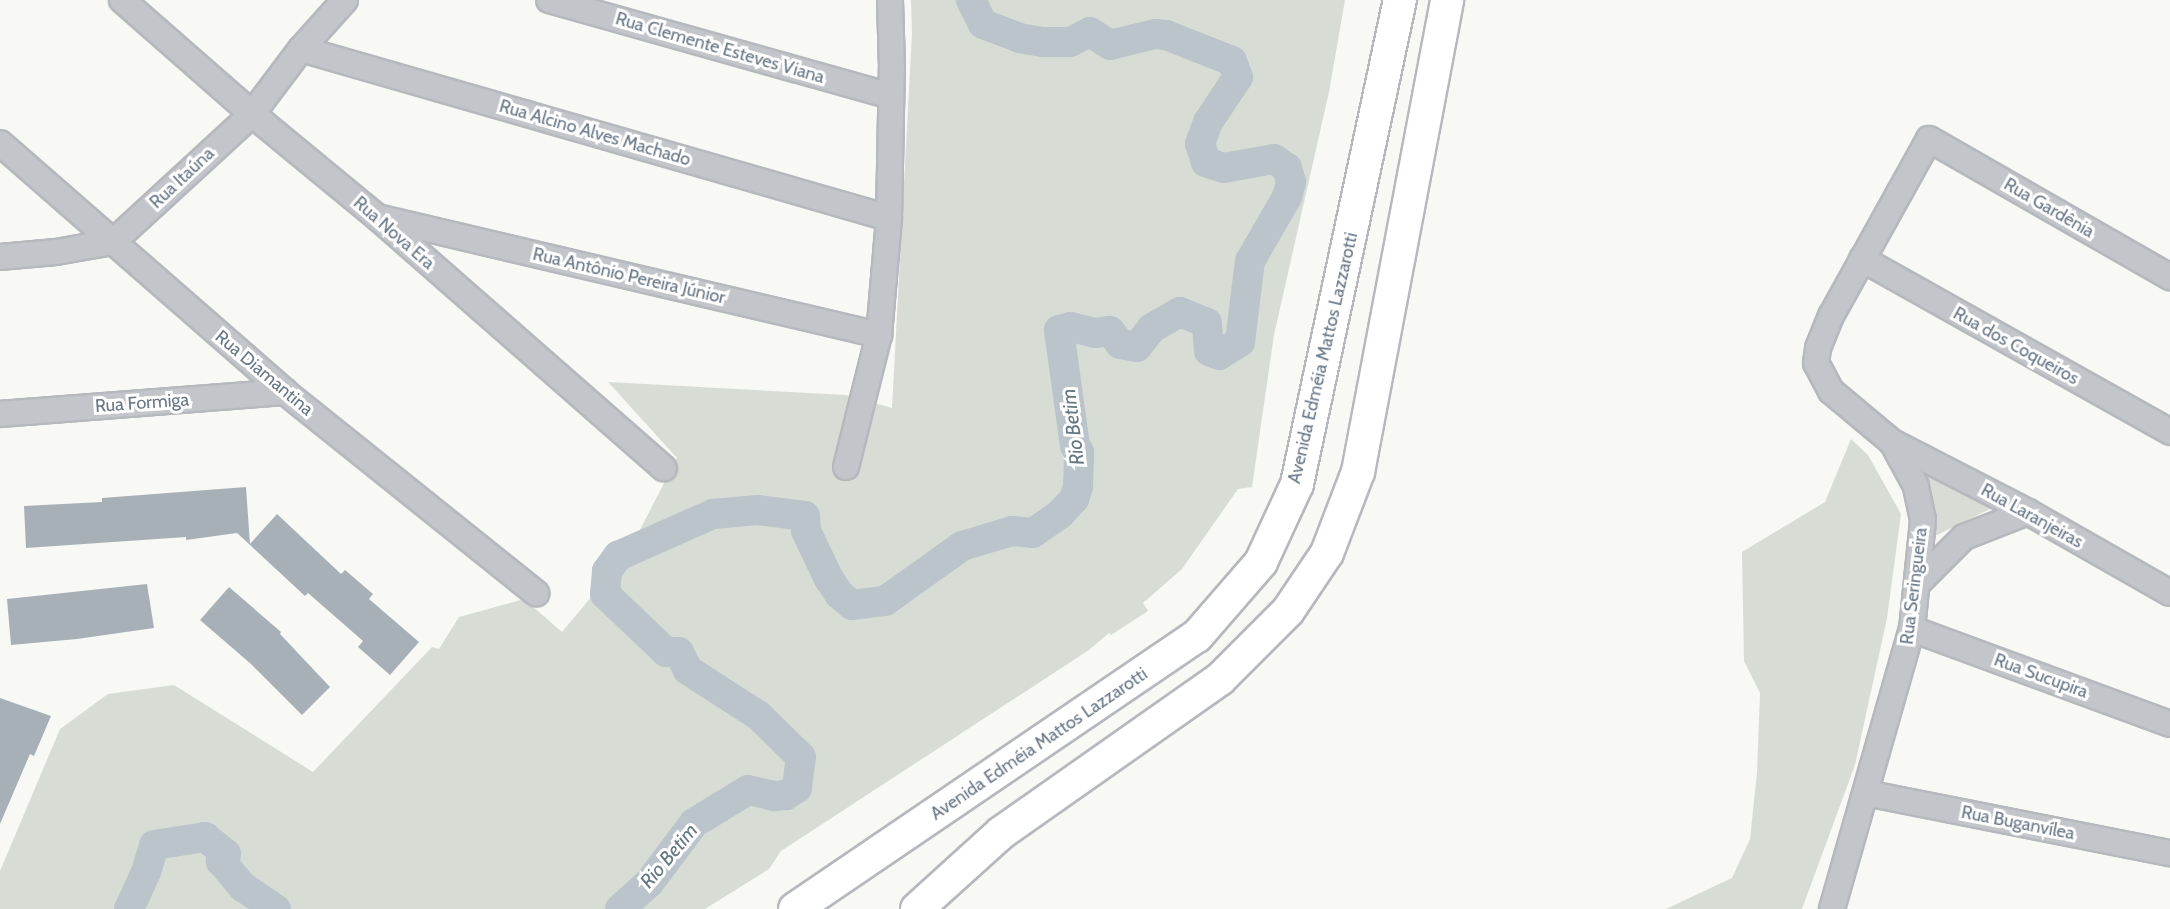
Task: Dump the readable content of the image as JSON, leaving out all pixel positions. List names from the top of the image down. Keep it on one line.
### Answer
{"streets":{"main road":["Avenida Edméia Mattos Lazzarotti"],"street":["Rua Clemente Esteves Viana","Rua Alcino Alves Machado","Rua Itaúna","Rua Gardênia","Rua Nova Era","Rua Antônio Pereira Júnior","Rua dos Coqueiros","Rua Diamantina","Rua Formiga","Rua Laranjeiras","Rua Seringueira","Rua Sucupira","Rua Buganvílea"]},"crossings":[["Rua Alcino Alves Machado","Rua Itaúna"],["Rua Itaúna","Rua Nova Era"],["Rua Itaúna","Rua Diamantina"],["Rua Gardênia","Rua Seringueira"],["Rua Nova Era","Rua Antônio Pereira Júnior"],["Rua dos Coqueiros","Rua Seringueira"],["Rua Diamantina","Rua Formiga"],["Rua Laranjeiras","Rua Seringueira"],["Rua Seringueira","Rua Sucupira"],["Rua Seringueira","Rua Buganvílea"]],"water":["Rio Betim"]}
